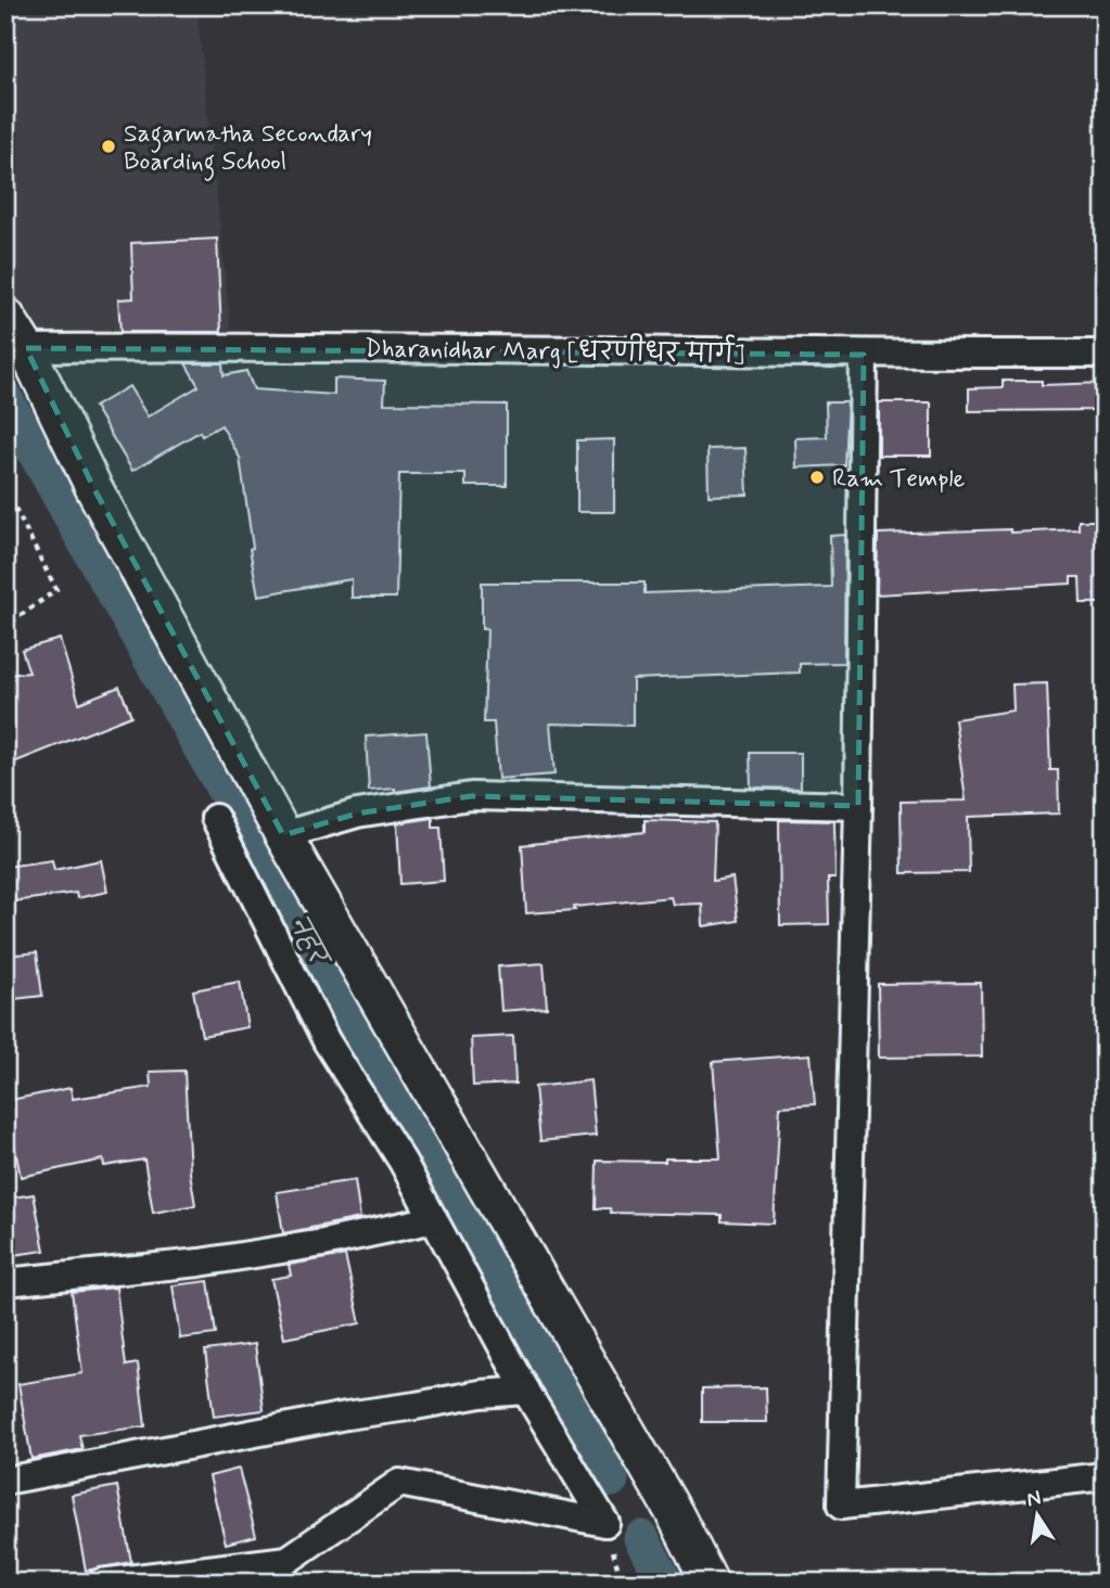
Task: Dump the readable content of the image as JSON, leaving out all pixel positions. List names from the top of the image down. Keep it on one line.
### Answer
{"streets":{"street":["Dharanidhar Marg [धरणीधर मार्ग]"]},"water":["नहर"],"places":["Sagarmatha Secondary Boarding School","Ram Temple"],"north":"top"}
